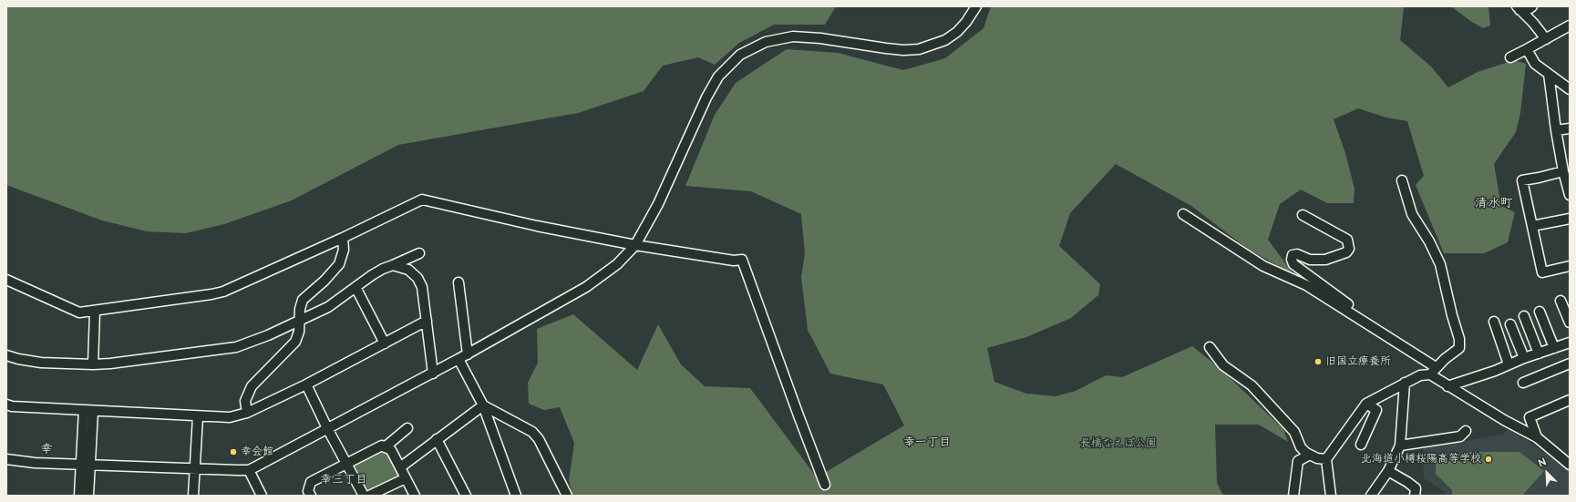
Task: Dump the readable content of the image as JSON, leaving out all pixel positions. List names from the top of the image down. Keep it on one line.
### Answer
{"districts":["清水町","幸一丁目","幸","幸三丁目"],"parks":["長橋なえぼ公園"],"places":["旧国立療養所","幸会館","北海道小樽桜陽高等学校"],"north":"top left"}
